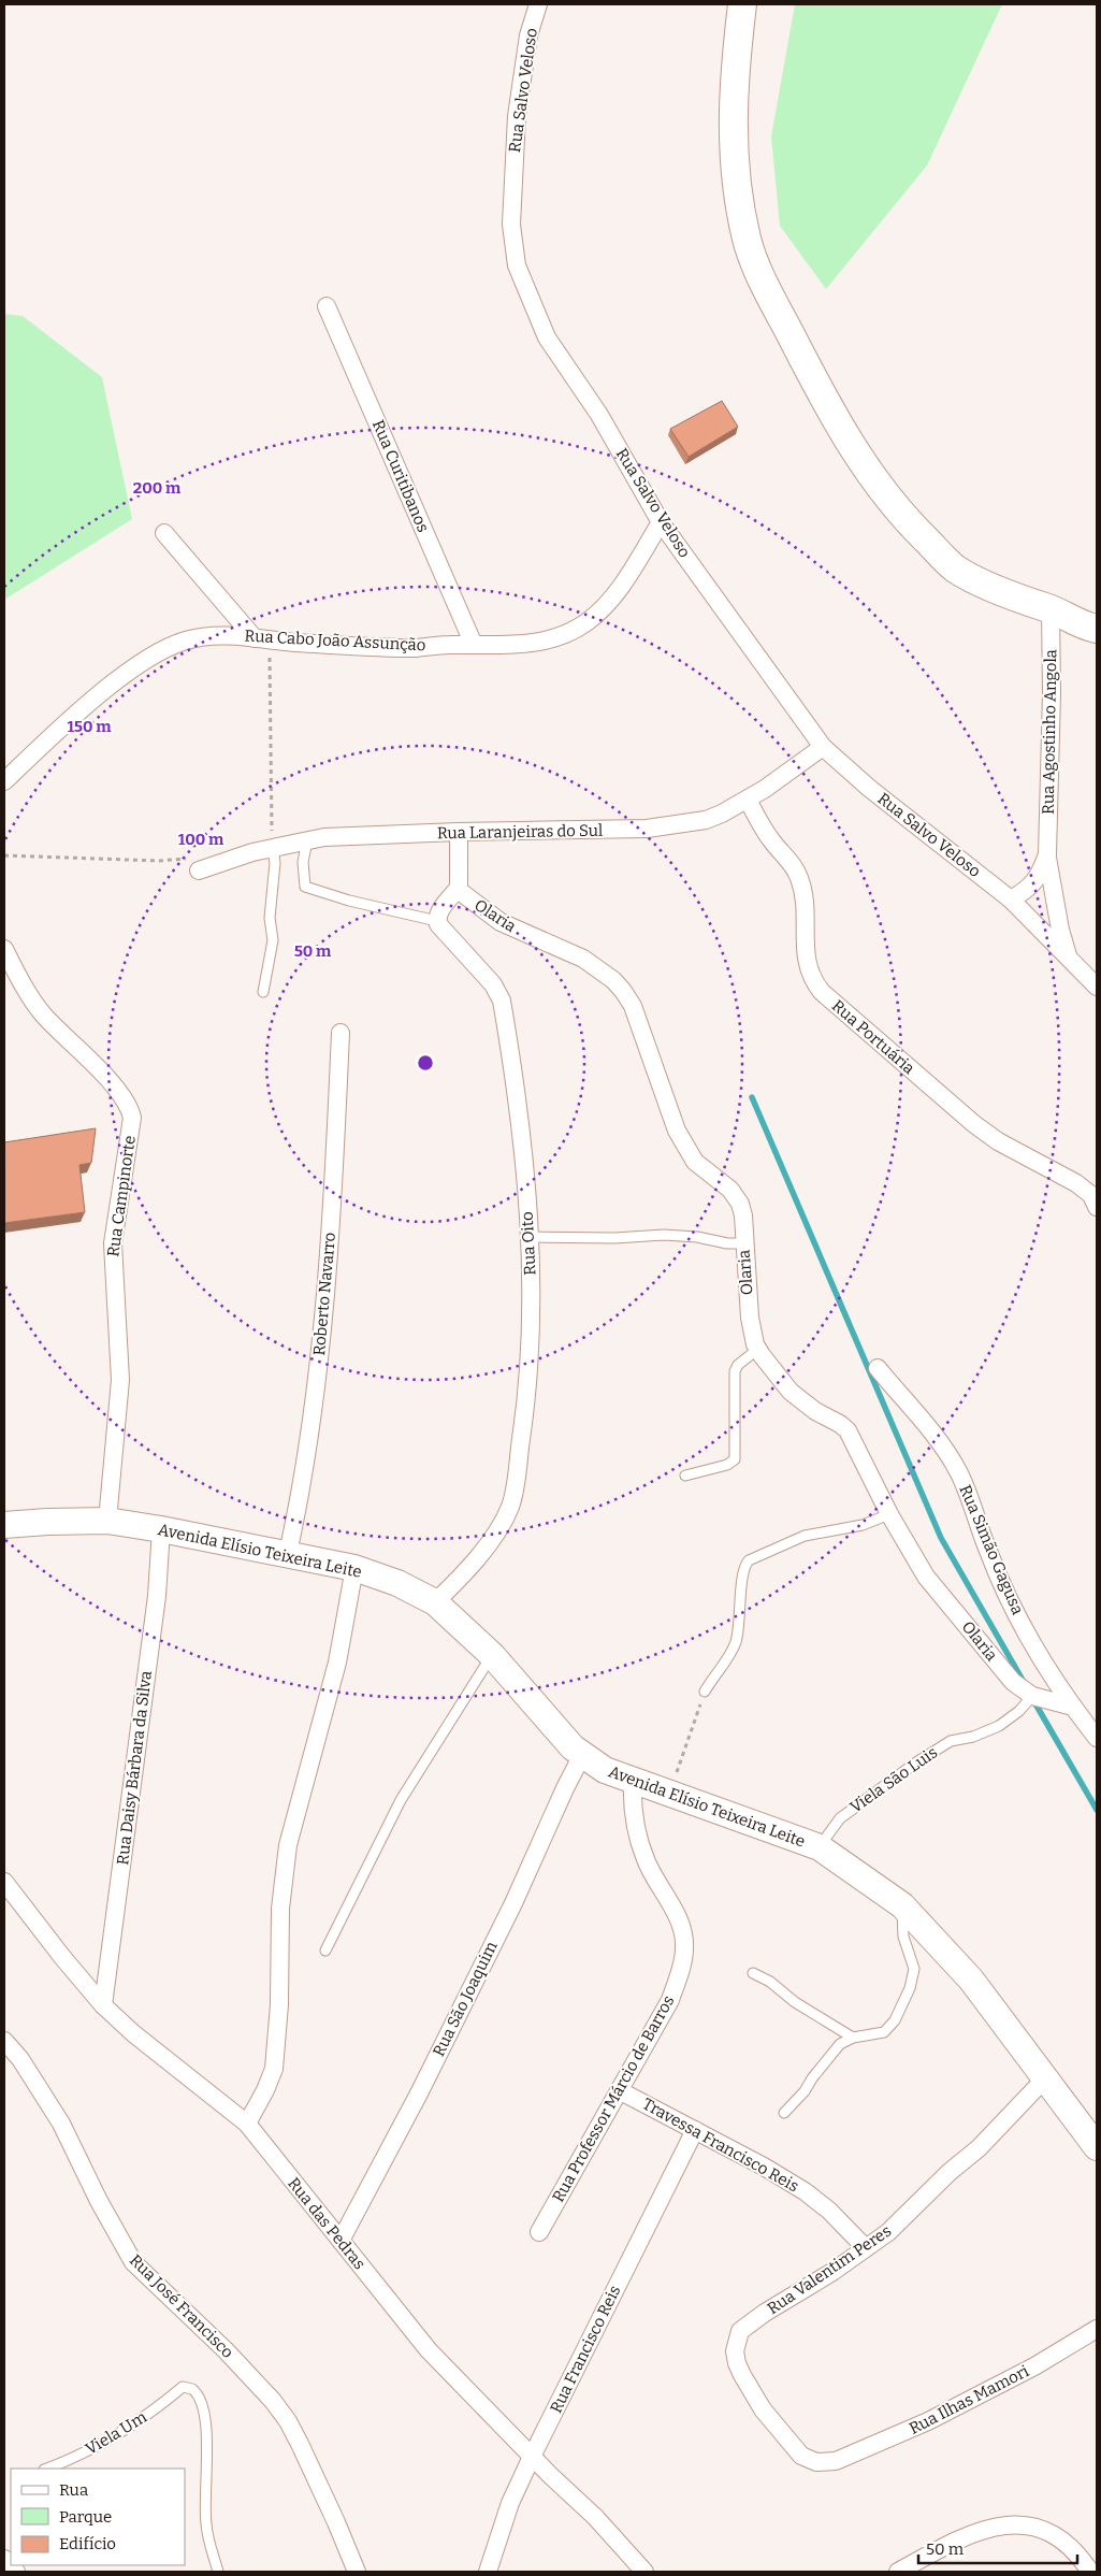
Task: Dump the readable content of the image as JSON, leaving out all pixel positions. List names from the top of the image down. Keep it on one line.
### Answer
{"streets":{"main road":["Avenida Elísio Teixeira Leite"],"street":["Rua Salvo Veloso","Rua Curitibanos","Rua Cabo João Assunção","Rua Agostinho Angola","Rua Laranjeiras do Sul","Olaria","Rua Portuária","Rua Campinorte","Rua Oito","Roberto Navarro","Rua Simão Gagusa","Rua Daisy Bárbara da Silva","Rua São Joaquim","Rua Professor Márcio de Barros","Travessa Francisco Reis","Rua das Pedras","Rua Valentim Peres","Rua José Francisco","Rua Francisco Reis","Rua Ilhas Mamori"],"lane":["Viela São Luis","Viela Um"]},"crossings":[["Rua Salvo Veloso","Rua Cabo João Assunção"],["Rua Salvo Veloso","Rua Agostinho Angola"],["Rua Salvo Veloso","Rua Laranjeiras do Sul"],["Rua Curitibanos","Rua Cabo João Assunção"],["Rua Laranjeiras do Sul","Olaria"],["Rua Laranjeiras do Sul","Rua Portuária"],["Olaria","Rua Simão Gagusa"],["Olaria","Viela São Luis"],["Rua Campinorte","Avenida Elísio Teixeira Leite"],["Rua Oito","Avenida Elísio Teixeira Leite"],["Roberto Navarro","Avenida Elísio Teixeira Leite"],["Avenida Elísio Teixeira Leite","Rua Daisy Bárbara da Silva"],["Avenida Elísio Teixeira Leite","Viela São Luis"],["Avenida Elísio Teixeira Leite","Rua São Joaquim"],["Avenida Elísio Teixeira Leite","Rua Professor Márcio de Barros"],["Avenida Elísio Teixeira Leite","Rua Valentim Peres"],["Rua Daisy Bárbara da Silva","Rua das Pedras"],["Rua São Joaquim","Rua das Pedras"],["Rua Professor Márcio de Barros","Travessa Francisco Reis"],["Travessa Francisco Reis","Rua Valentim Peres"],["Travessa Francisco Reis","Rua Francisco Reis"],["Rua das Pedras","Rua Francisco Reis"],["Rua Valentim Peres","Rua Ilhas Mamori"]],"legend":["Rua","Parque","Edifício"],"scale_bar":"50 m","rings":["200 m","150 m","100 m","50 m"]}
